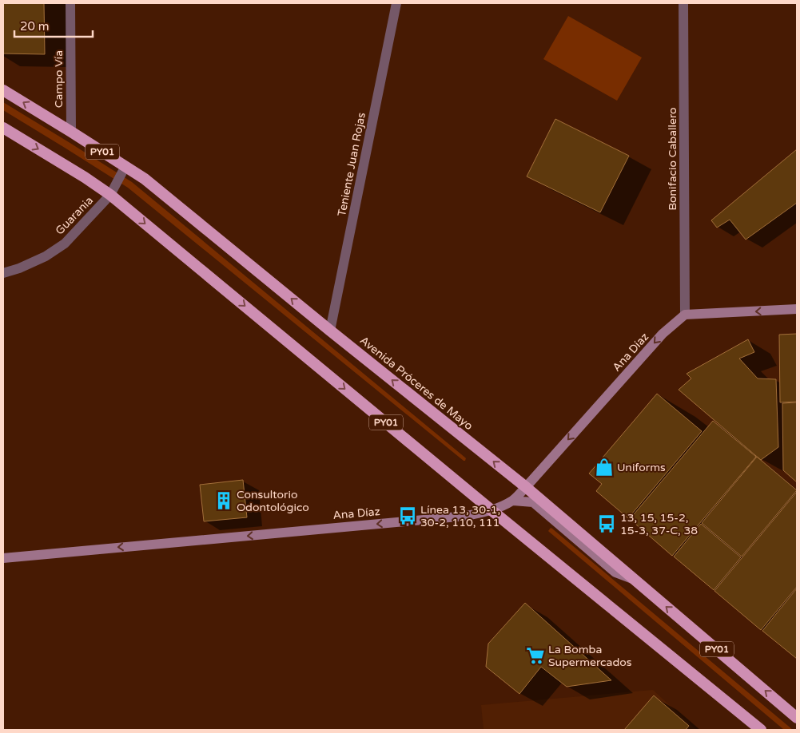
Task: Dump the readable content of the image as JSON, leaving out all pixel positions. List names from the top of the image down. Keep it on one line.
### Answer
{"streets":{"highway":["PY01","Avenida Próceres de Mayo"],"main road":["Ana Díaz"],"street":["Campo Vía","Bonifacio Caballero","Teniente Juan Rojas","Guarania"]},"crossings":[["Campo Vía","Avenida Próceres de Mayo"],["PY01","Guarania"],["PY01","Ana Díaz"],["Bonifacio Caballero","Ana Díaz"],["Teniente Juan Rojas","Avenida Próceres de Mayo"],["Guarania","Avenida Próceres de Mayo"],["Ana Díaz","Avenida Próceres de Mayo"]],"one_way":["Ana Díaz"],"places":{"shop":["Uniforms"],"building":["Consultorio Odontológico"],"bus stop":["Línea 13, 30-1, 30-2, 110, 111","13, 15, 15-2, 15-3, 37-C, 38"],"supermarket":["La Bomba Supermercados"]},"scale_bar":"20 m"}
